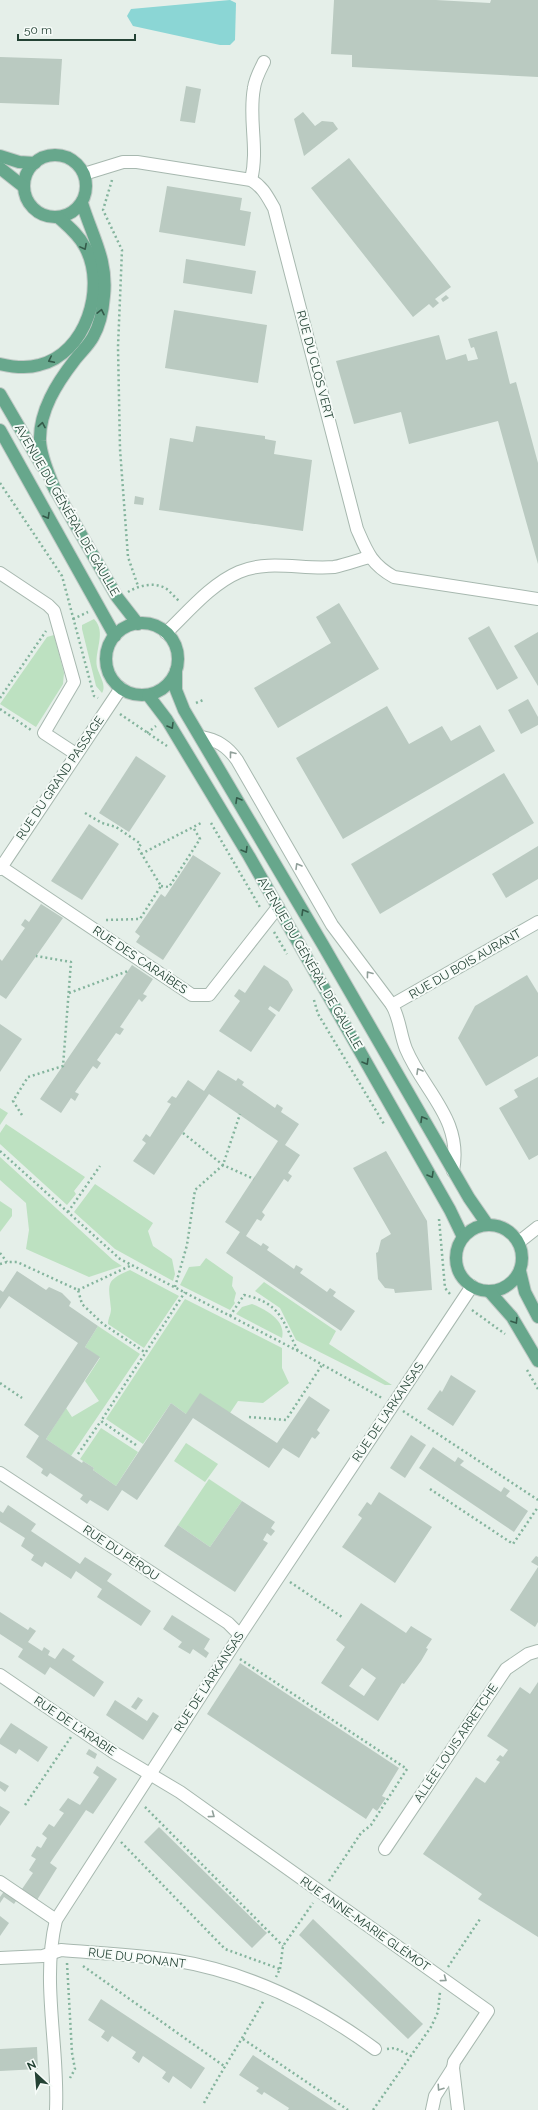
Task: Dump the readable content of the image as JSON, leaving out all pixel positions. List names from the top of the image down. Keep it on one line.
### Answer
{"streets":{"main road":["AVENUE DU GÉNÉRAL DE GAULLE"],"street":["RUE DU CLOS VERT","RUE DU GRAND PASSAGE","RUE DES CARAÏBES","RUE DU BOIS AURANT","RUE DE L'ARKANSAS","RUE DU PÉROU","RUE DE L'ARABIE","ALLÉE LOUIS ARRETCHE","RUE ANNE-MARIE GLÉMOT","RUE DU PONANT"]},"crossings":[["AVENUE DU GÉNÉRAL DE GAULLE","RUE DU GRAND PASSAGE"],["AVENUE DU GÉNÉRAL DE GAULLE","RUE DES CARAÏBES"],["AVENUE DU GÉNÉRAL DE GAULLE","RUE DE L'ARKANSAS"],["RUE DU GRAND PASSAGE","RUE DES CARAÏBES"],["RUE DE L'ARKANSAS","RUE DU PÉROU"],["RUE DE L'ARKANSAS","RUE DE L'ARABIE"],["RUE DE L'ARKANSAS","RUE ANNE-MARIE GLÉMOT"],["RUE DE L'ARKANSAS","RUE DU PONANT"],["RUE DE L'ARABIE","RUE ANNE-MARIE GLÉMOT"]],"one_way":["RUE ANNE-MARIE GLÉMOT"],"scale_bar":"50 m","north":"top left"}
